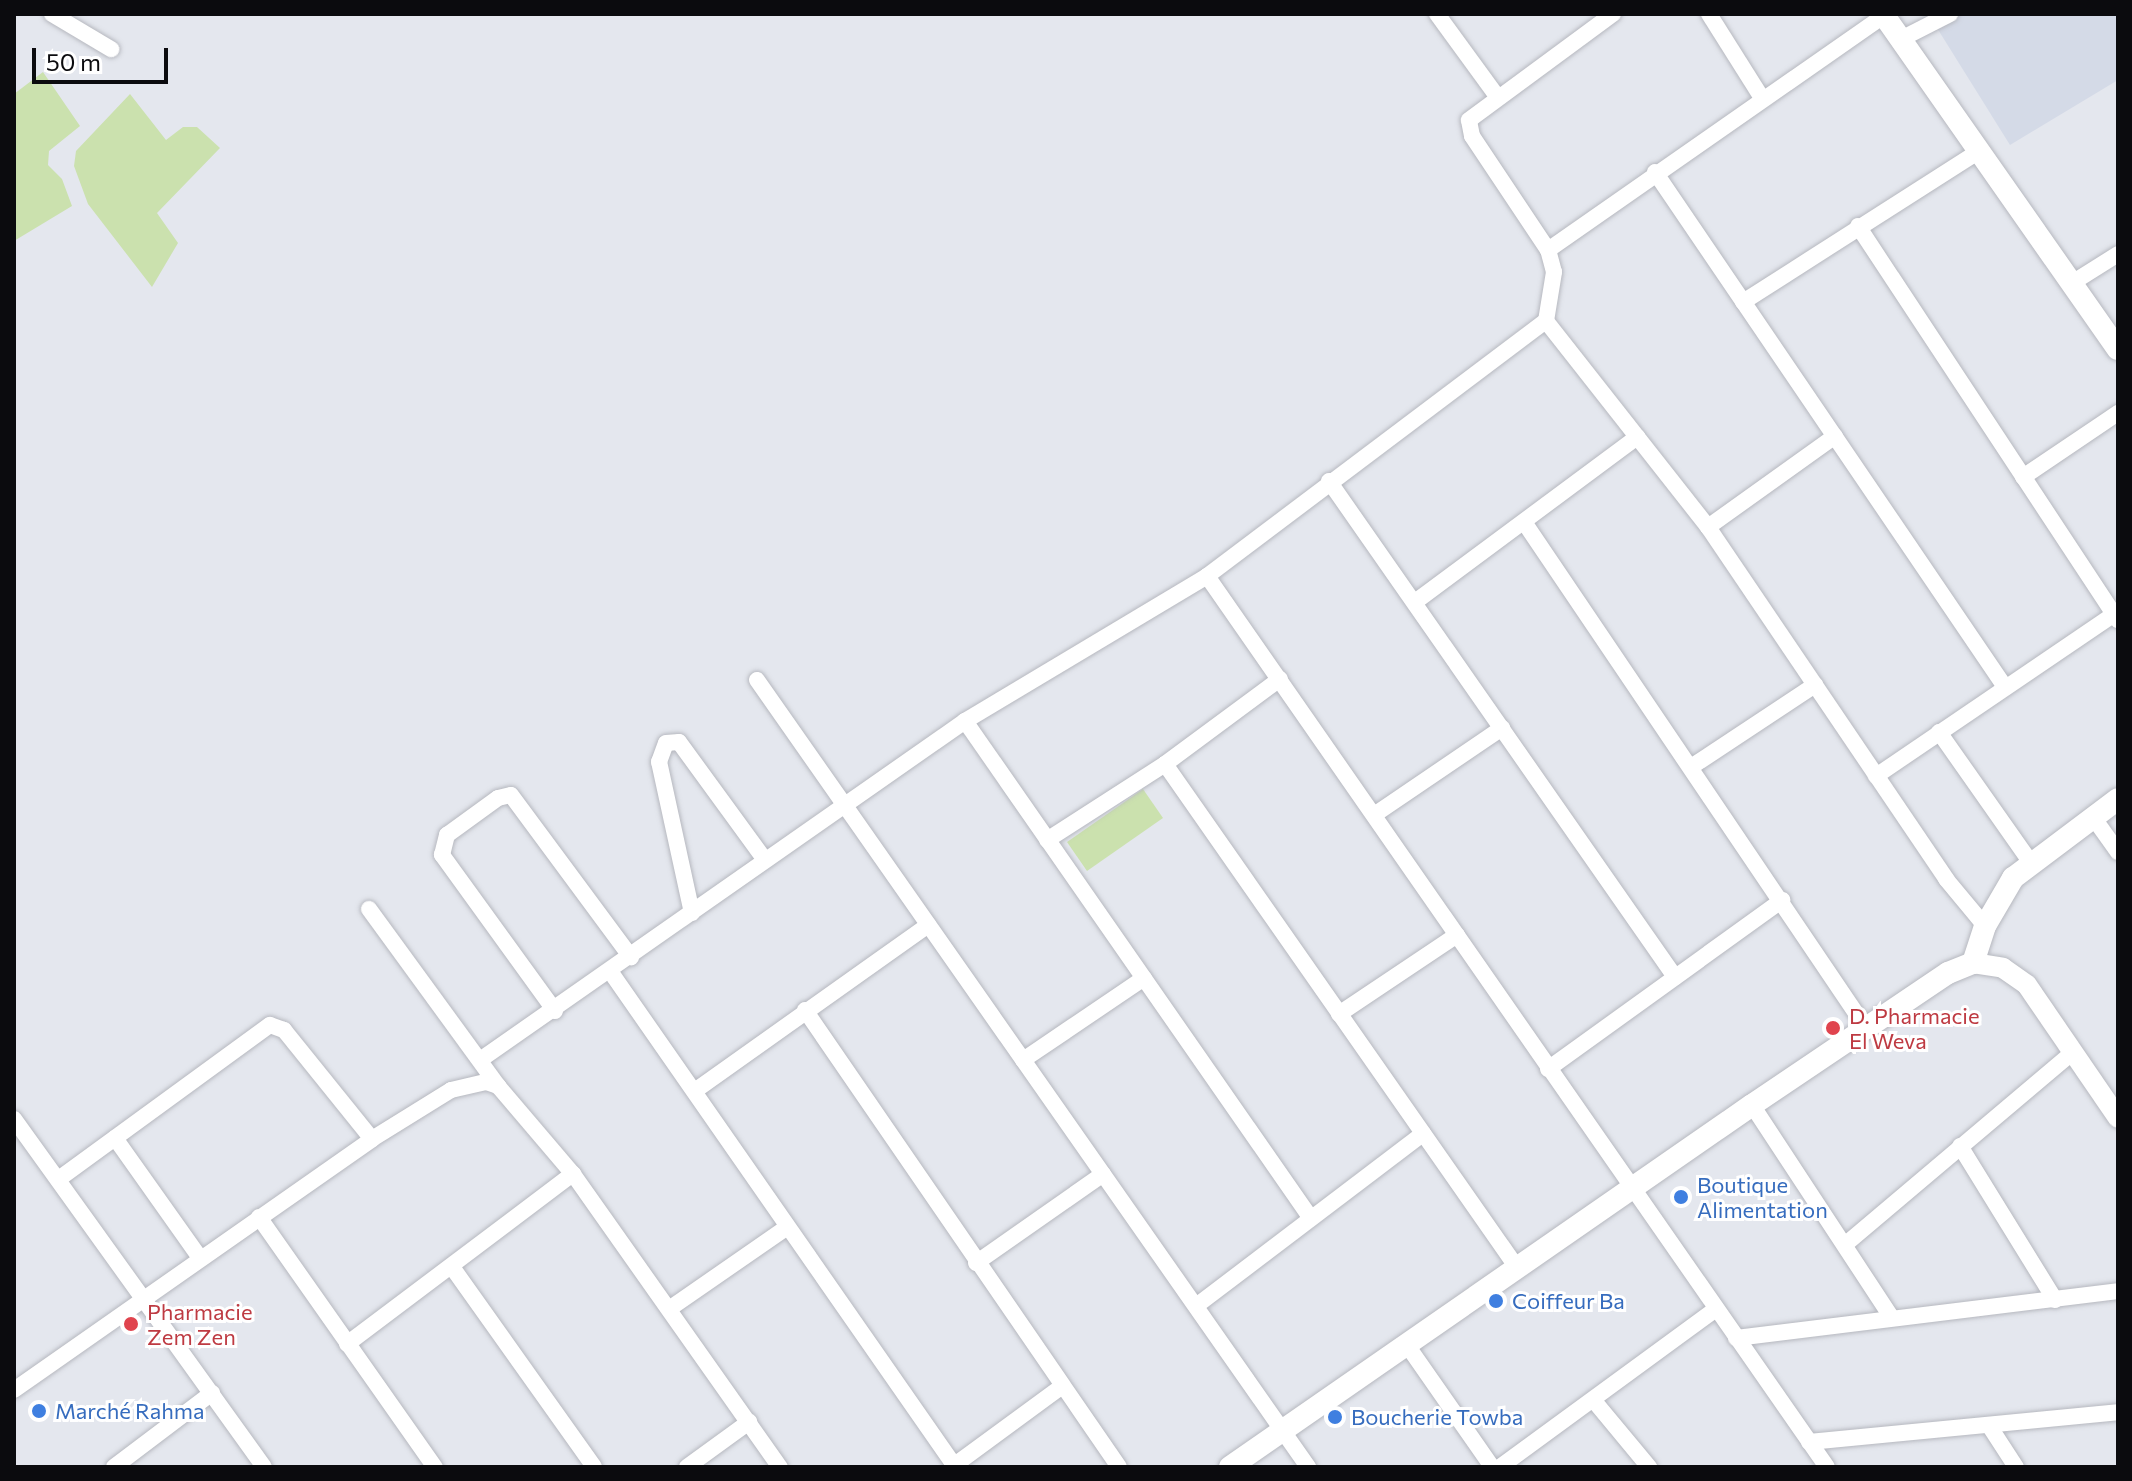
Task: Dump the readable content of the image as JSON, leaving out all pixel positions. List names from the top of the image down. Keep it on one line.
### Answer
{"places":["D. Pharmacie El Weva","Boutique Alimentation","Coiffeur Ba","Pharmacie Zem Zen","Marché Rahma","Boucherie Towba"],"scale_bar":"50 m"}
